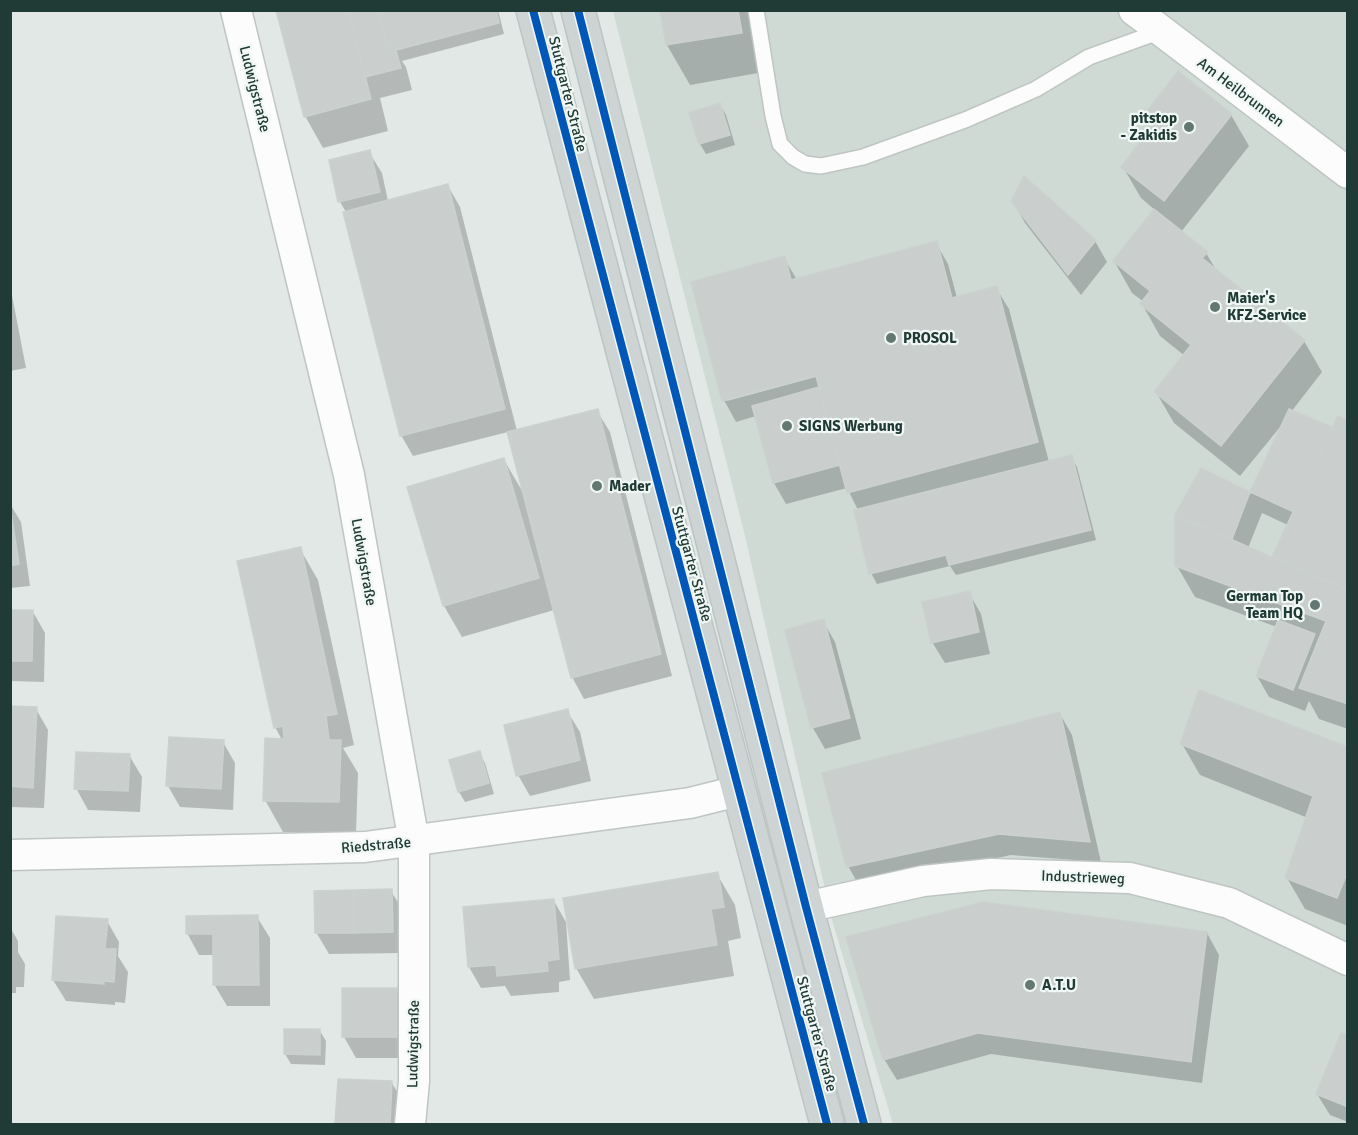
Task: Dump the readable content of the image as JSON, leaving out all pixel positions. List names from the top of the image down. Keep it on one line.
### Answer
{"streets":{"main road":["Stuttgarter Straße"],"street":["Ludwigstraße","Am Heilbrunnen","Riedstraße","Industrieweg"]},"crossings":[["Ludwigstraße","Riedstraße"],["Stuttgarter Straße","Riedstraße"],["Stuttgarter Straße","Industrieweg"]],"places":["pitstop - Zakidis","Maier's KFZ-Service","PROSOL","SIGNS Werbung","Mader","German Top Team HQ","A.T.U"]}
